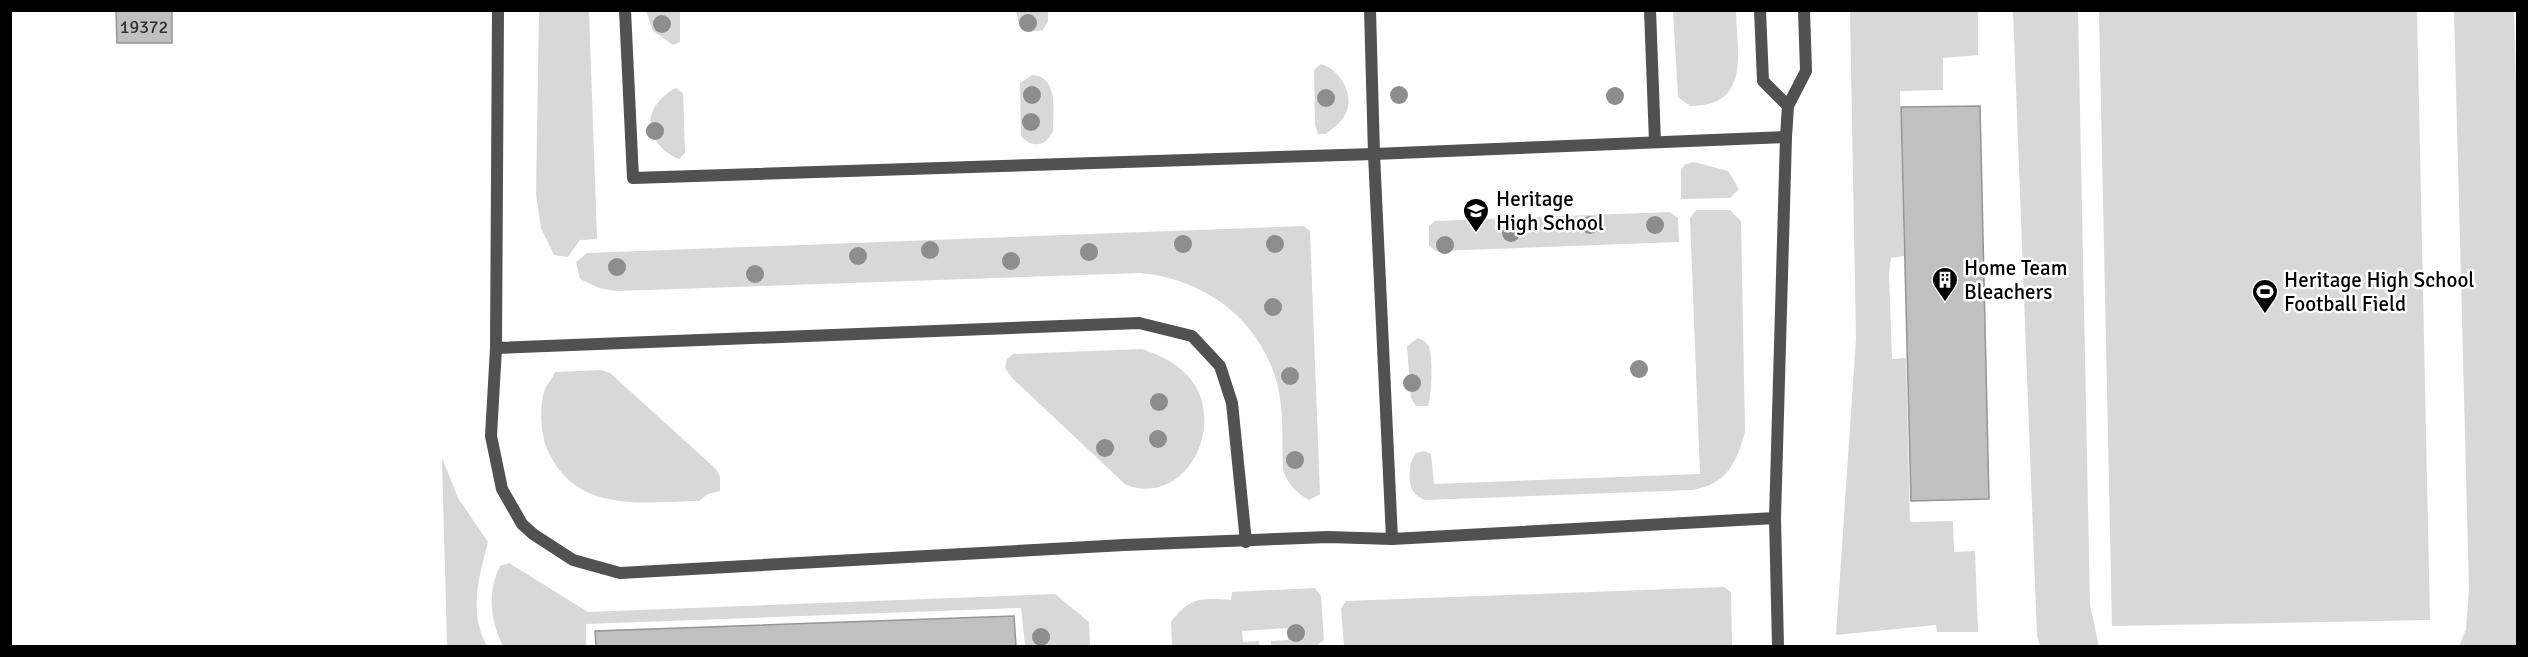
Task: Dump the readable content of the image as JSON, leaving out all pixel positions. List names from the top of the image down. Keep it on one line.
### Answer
{"places":{"school or university":["Heritage High School"],"building":["Home Team Bleachers"],"sports":["Heritage High School Football Field"]},"house_numbers":["19372"]}
